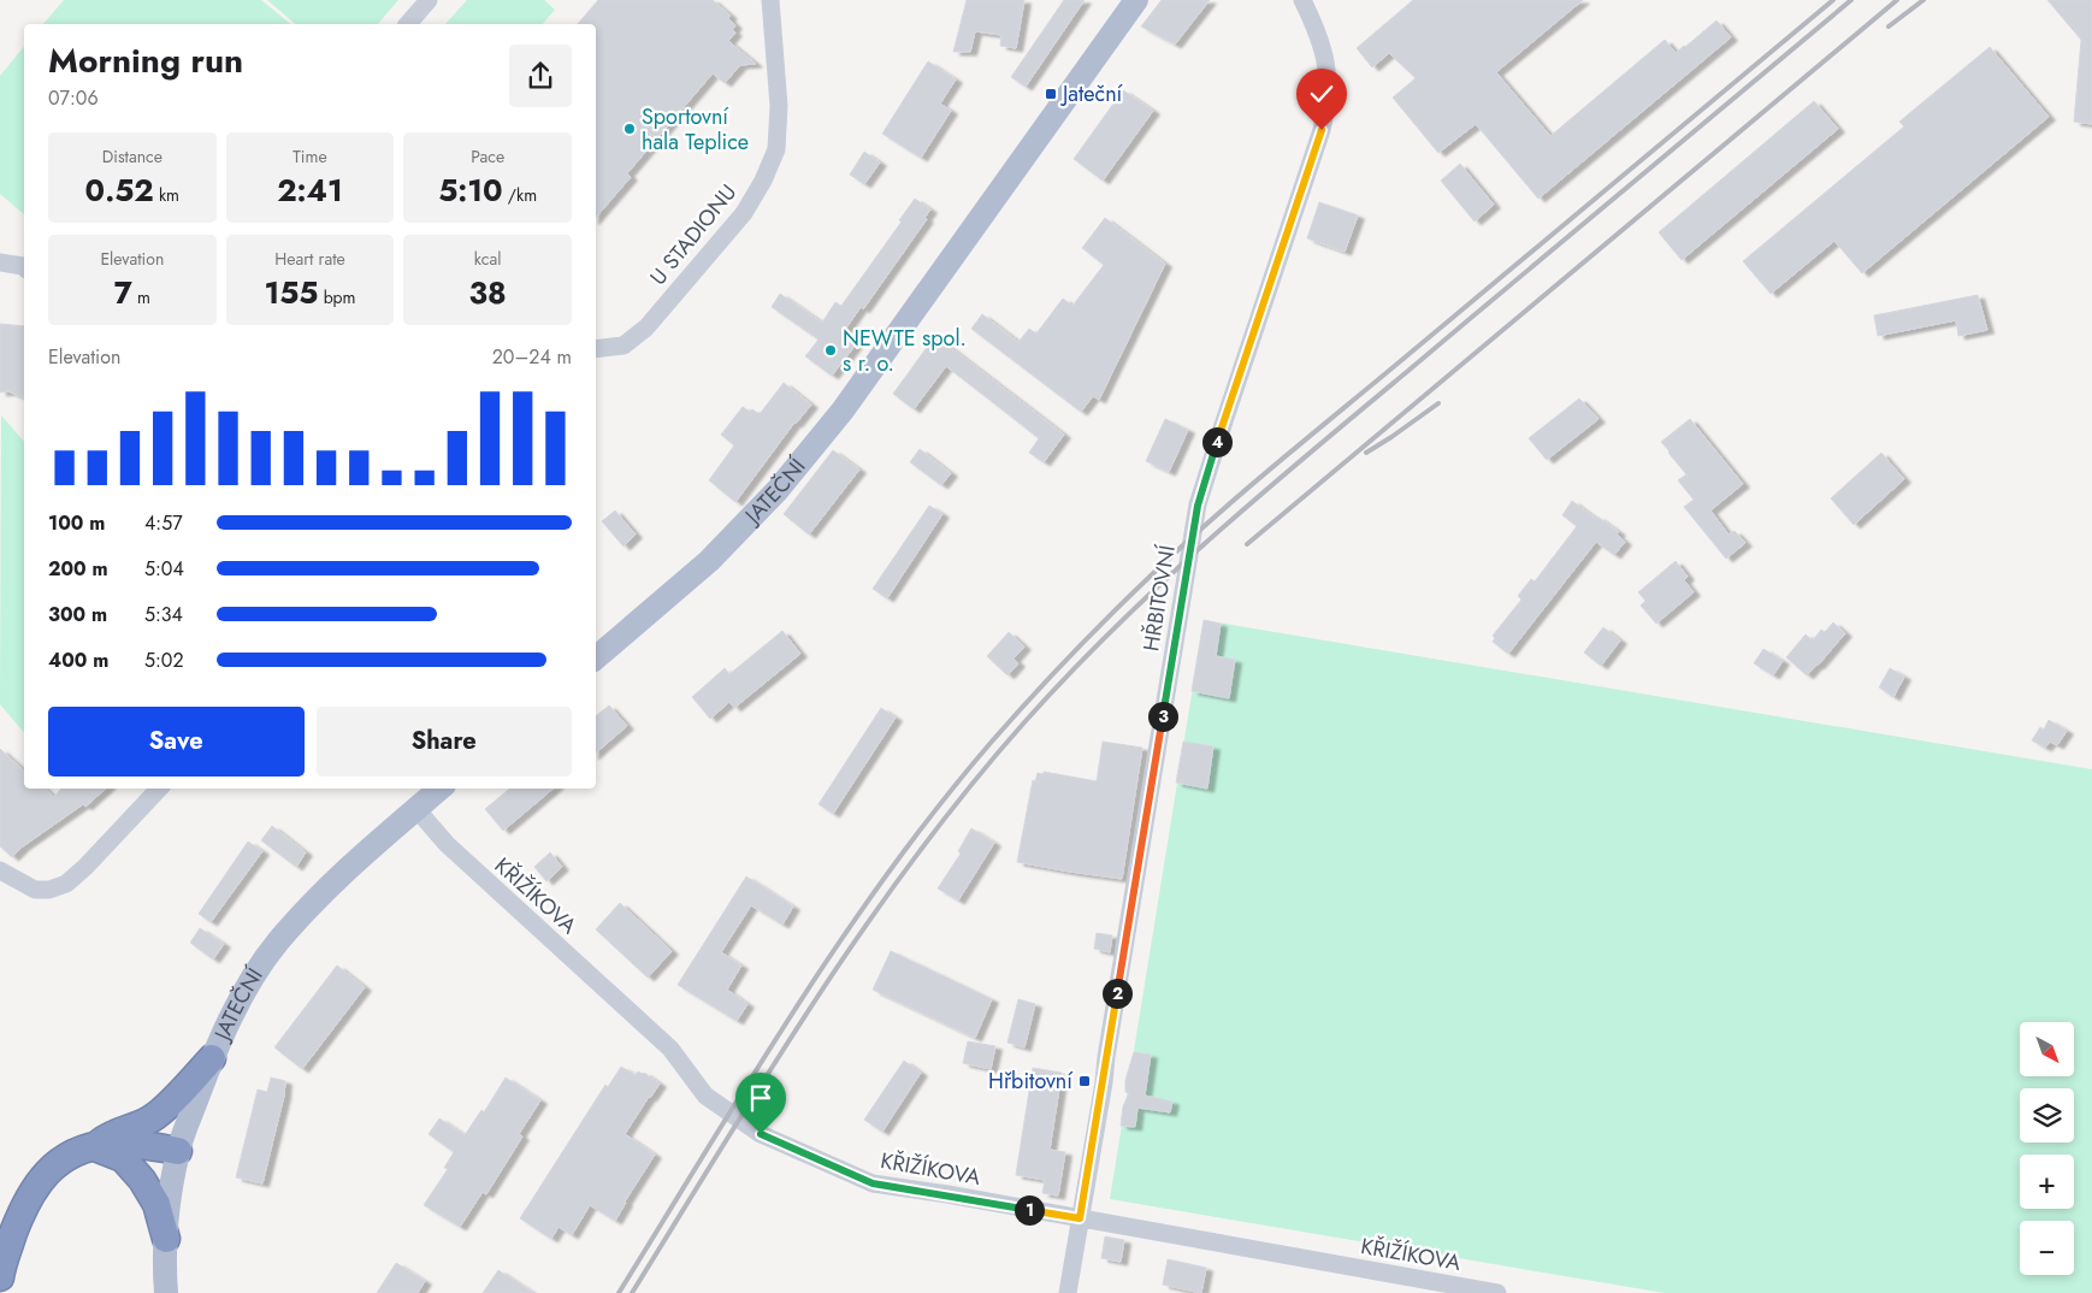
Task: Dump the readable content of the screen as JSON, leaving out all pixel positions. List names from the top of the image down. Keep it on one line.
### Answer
{"streets":{"main road":["JATEČNÍ"],"street":["U STADIONU","HŘBITOVNÍ","KŘIŽÍKOVA"]},"crossings":[["JATEČNÍ","KŘIŽÍKOVA"],["HŘBITOVNÍ","KŘIŽÍKOVA"]],"places":{"transit":["Jateční","Hřbitovní"],"other":["Sportovní hala Teplice","NEWTE spol. s r. o."]},"north":"bottom right","page":{"heading":["Morning run","07:06"],"stats":[["Distance","0.52 km"],["Time","2:41"],["Pace","5:10 /km"],["Elevation","7 m"],["Heart rate","155 bpm"],["kcal","38"]],"chart":["Elevation","20–24 m"],"pins":["4","3","2","1"],"list":[{"name":"100 m","note":"4:57"},{"name":"200 m","note":"5:04"},{"name":"300 m","note":"5:34"},{"name":"400 m","note":"5:02"}],"buttons":["Save","Share"],"map_buttons":["+","−"]}}
